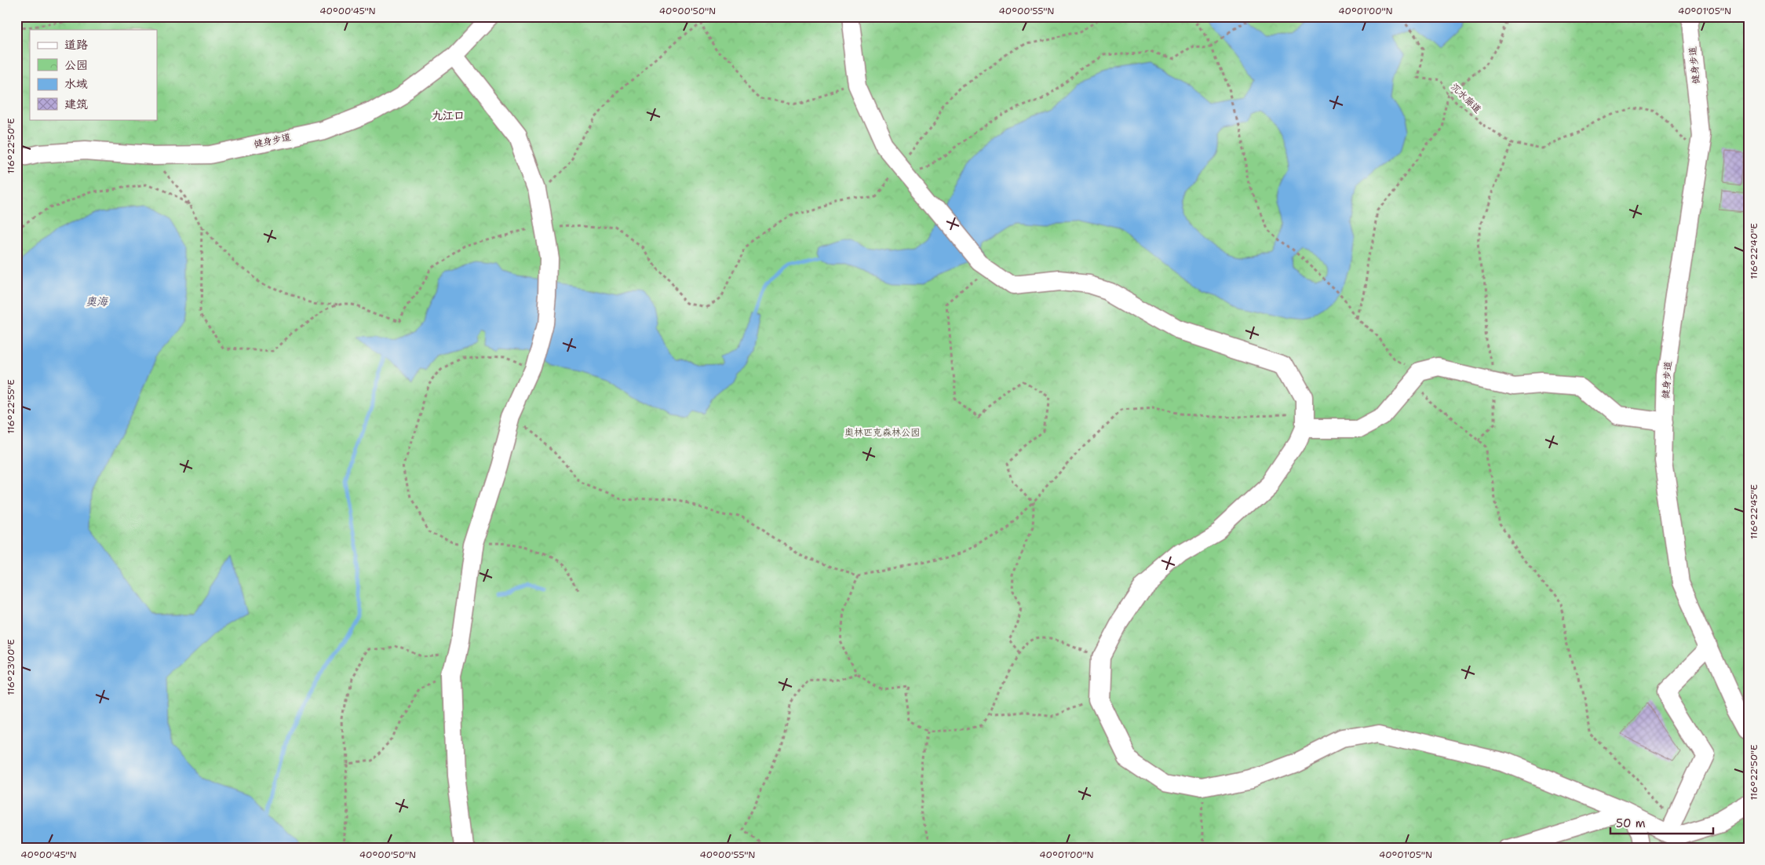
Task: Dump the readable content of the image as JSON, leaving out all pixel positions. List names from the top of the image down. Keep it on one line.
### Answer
{"streets":{"street":["健身步道"],"path":["沉水廊道"]},"districts":["九江口"],"water":["奥海"],"parks":["奥林匹克森林公园"],"legend":["道路","公园","水域","建筑"],"scale_bar":"50 m","coordinates":["40°00'45\"N","40°00'50\"N","40°00'55\"N","40°01'00\"N","40°01'05\"N","116°22'50\"E","116°22'40\"E","116°22'55\"E","116°22'45\"E","116°23'00\"E"]}
